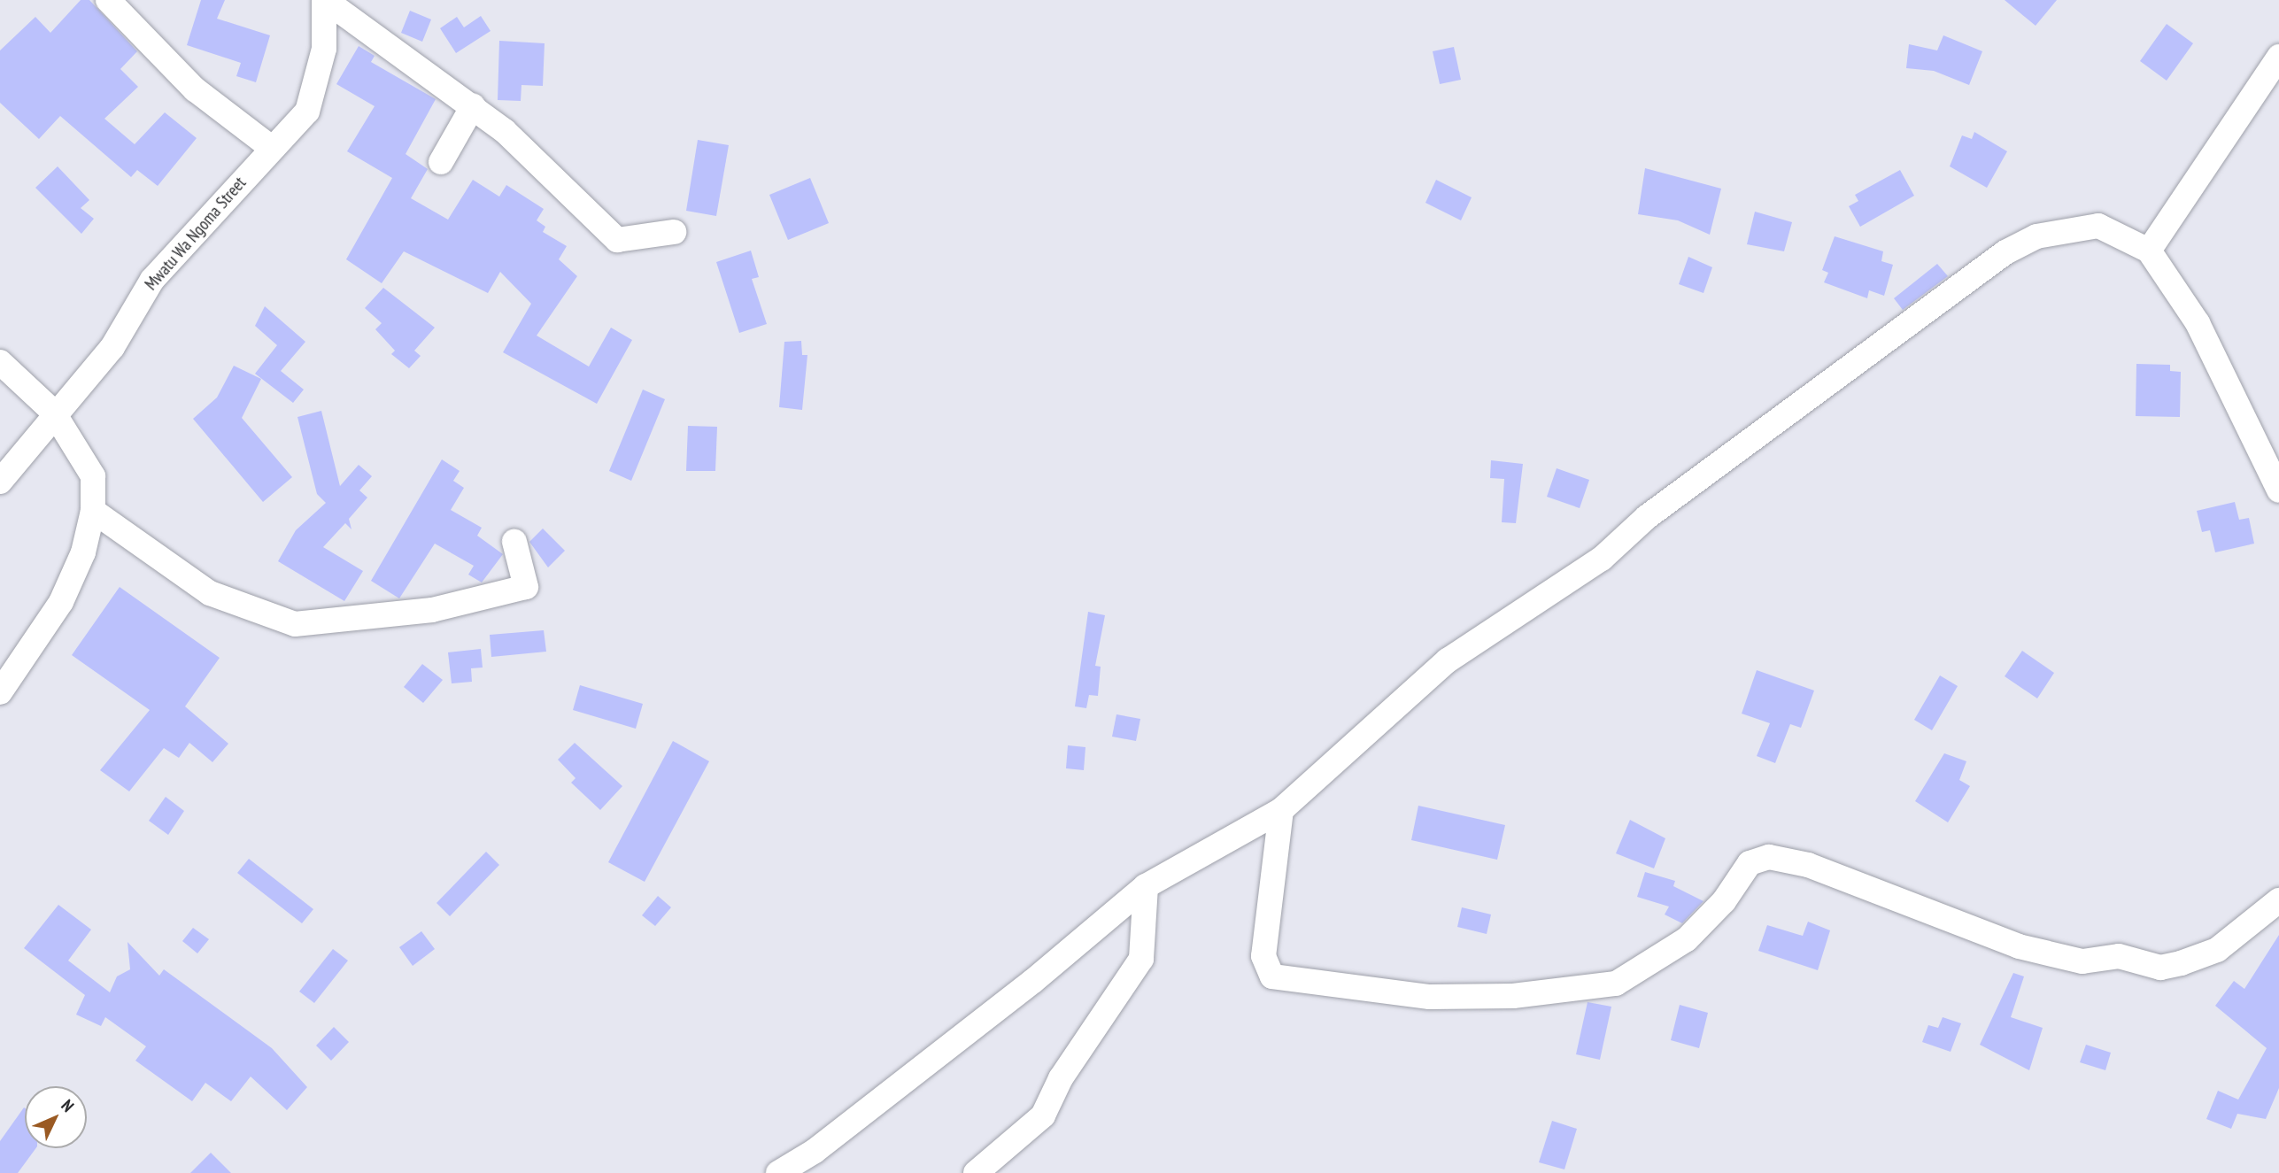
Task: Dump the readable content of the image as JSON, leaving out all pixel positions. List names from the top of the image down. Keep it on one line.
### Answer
{"streets":{"street":["Mwatu Wa Ngoma Street"]},"north":"top right"}
